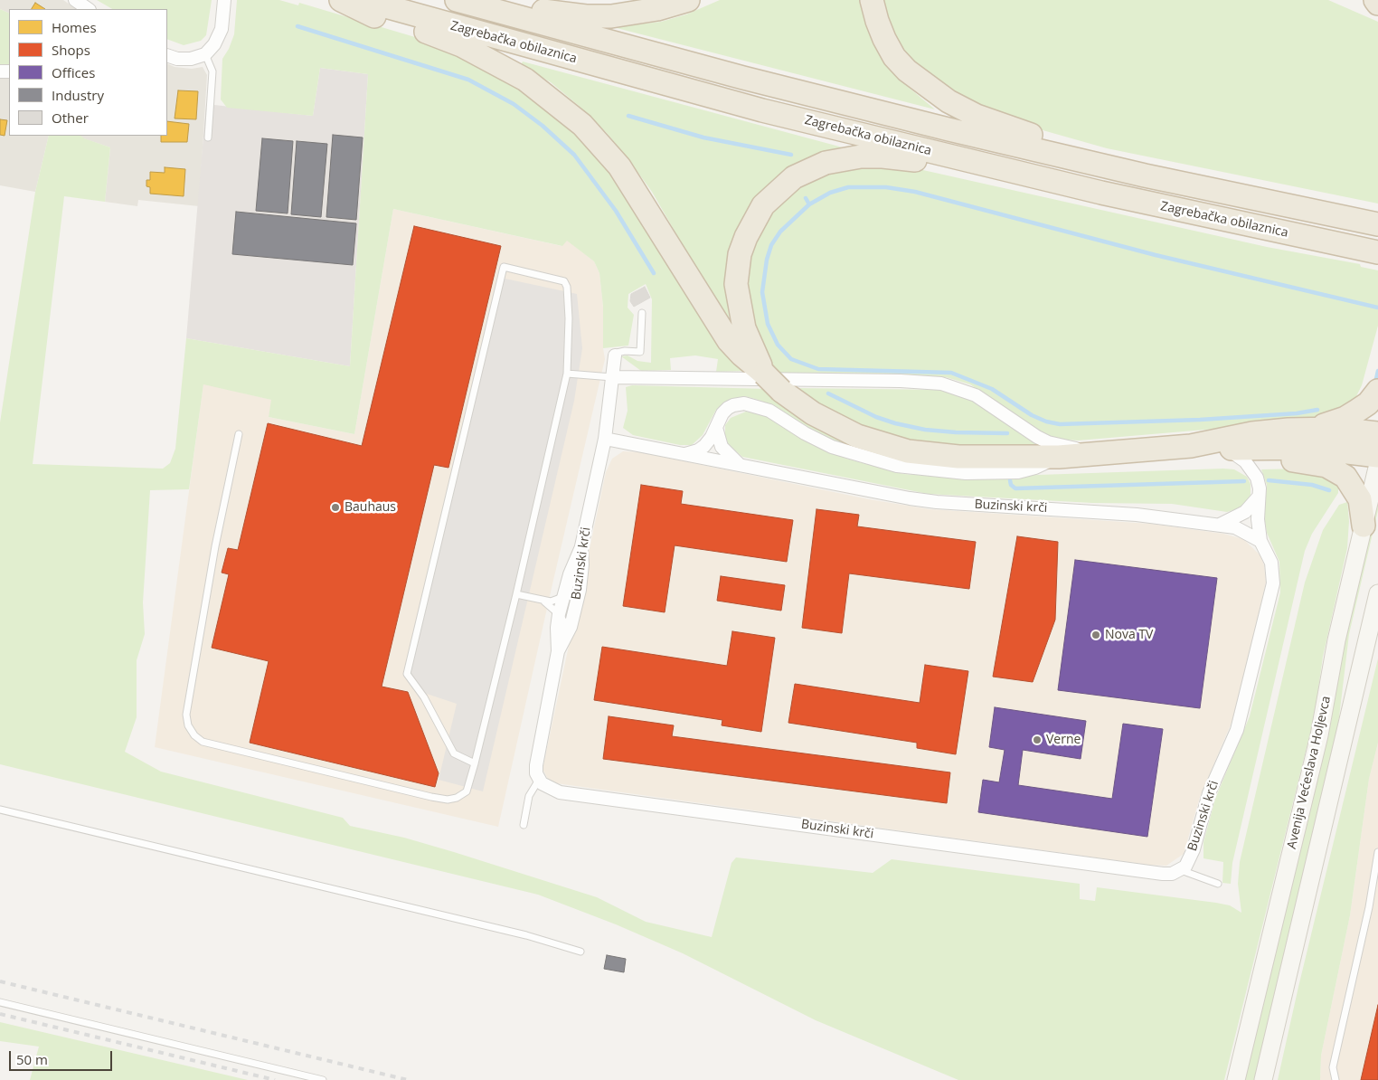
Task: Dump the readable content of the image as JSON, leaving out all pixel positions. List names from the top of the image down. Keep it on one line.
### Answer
{"streets":{"highway":["Zagrebačka obilaznica"],"main road":["Avenija Većeslava Holjevca"],"street":["Buzinski krči"]},"places":["Bauhaus","Nova TV","Verne"],"legend":["Homes","Shops","Offices","Industry","Other"],"scale_bar":"50 m"}
